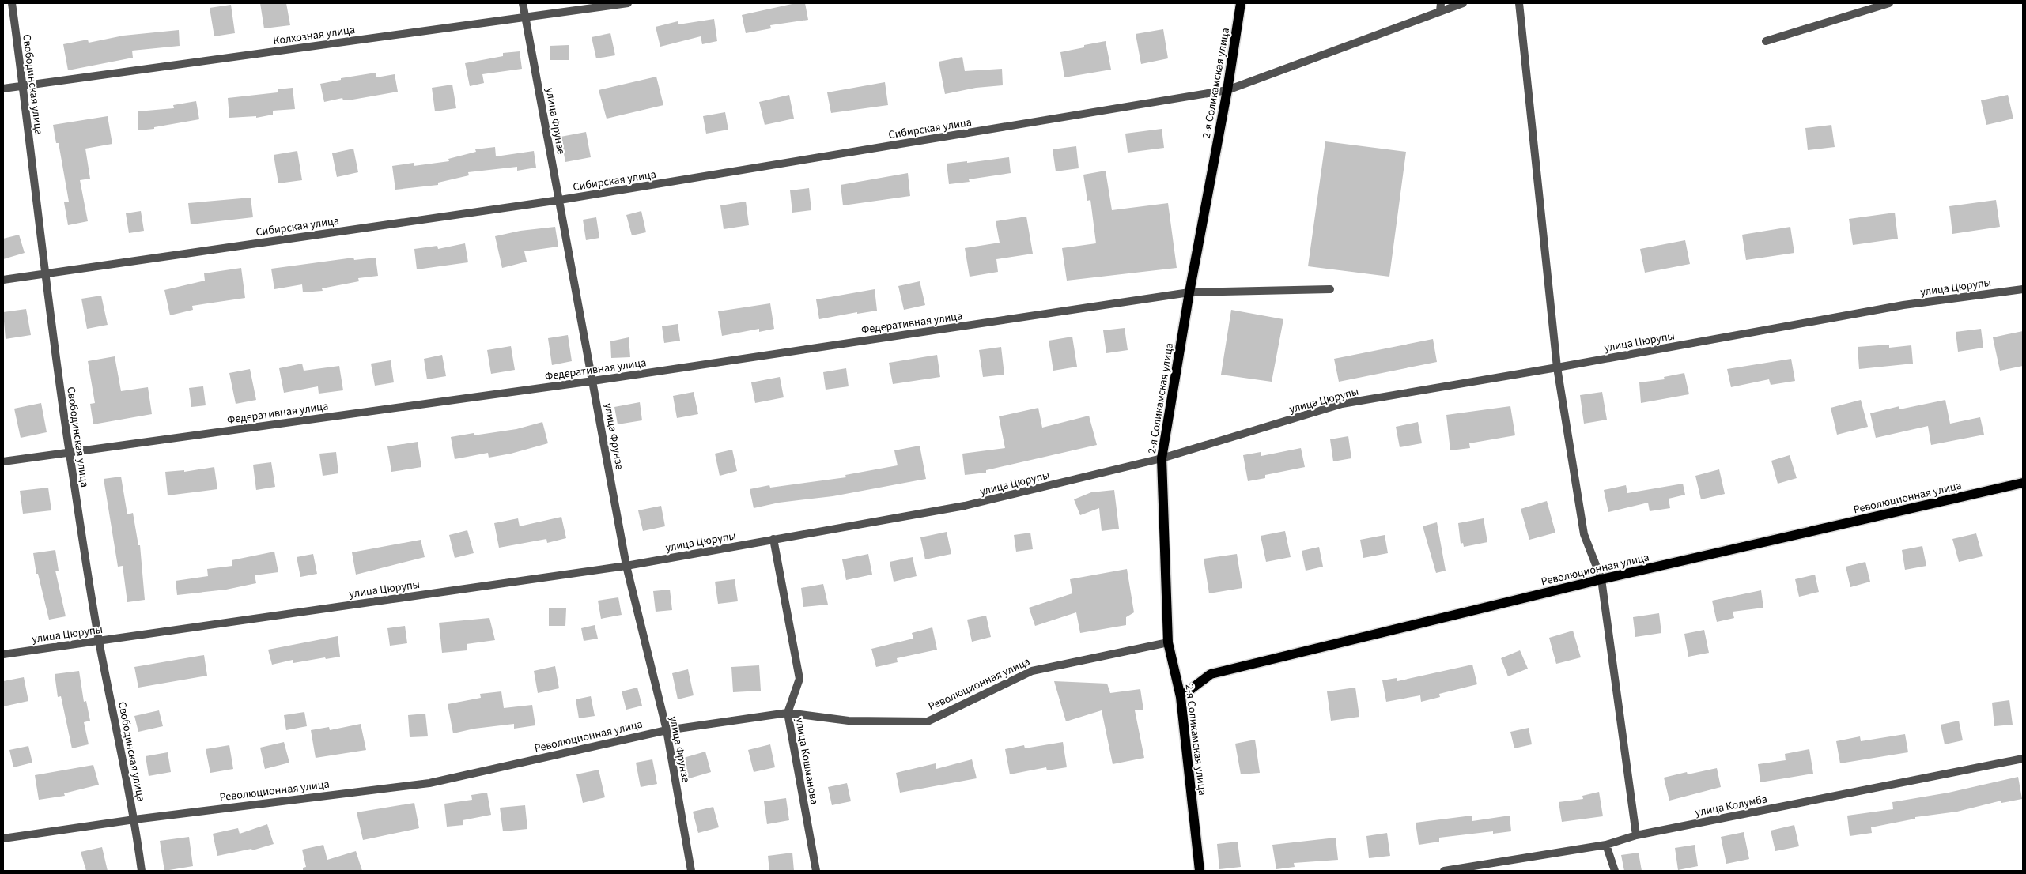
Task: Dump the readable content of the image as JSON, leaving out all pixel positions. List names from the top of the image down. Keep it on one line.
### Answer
{"streets":{"main road":["2-я Соликамская улица","Революционная улица"],"street":["Колхозная улица","Свободинская улица","улица Фрунзе","Сибирская улица","улица Цюрупы","Федеративная улица","улица Кошманова","улица Колумба"]},"crossings":[["Колхозная улица","Свободинская улица"],["Колхозная улица","улица Фрунзе"],["2-я Соликамская улица","Сибирская улица"],["2-я Соликамская улица","улица Цюрупы"],["2-я Соликамская улица","Федеративная улица"],["2-я Соликамская улица","Революционная улица"],["Свободинская улица","Сибирская улица"],["Свободинская улица","улица Цюрупы"],["Свободинская улица","Федеративная улица"],["Свободинская улица","Революционная улица"],["улица Фрунзе","Сибирская улица"],["улица Фрунзе","улица Цюрупы"],["улица Фрунзе","Федеративная улица"],["улица Фрунзе","Революционная улица"],["улица Цюрупы","улица Кошманова"],["Революционная улица","улица Кошманова"]]}
